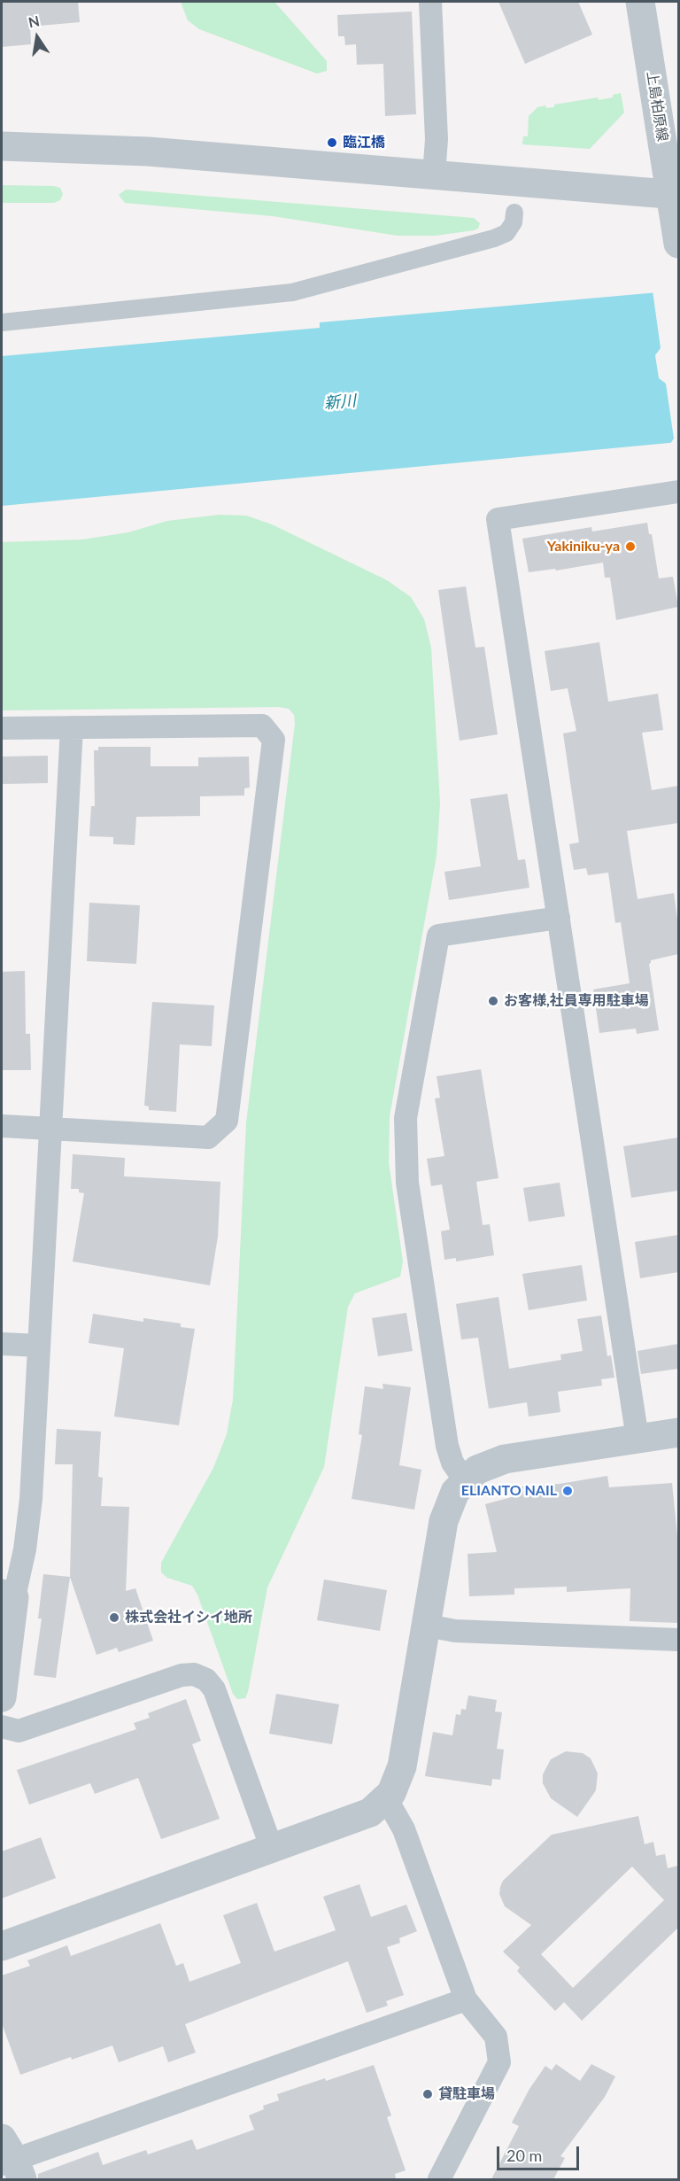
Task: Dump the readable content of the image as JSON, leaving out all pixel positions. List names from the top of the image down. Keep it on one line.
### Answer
{"streets":{"street":["上島柏原線"]},"water":["新川"],"places":["臨江橋","Yakiniku-ya","お客様,社員専用駐車場","ELIANTO NAIL","株式会社イシイ地所","貸駐車場"],"scale_bar":"20 m","north":"top"}
